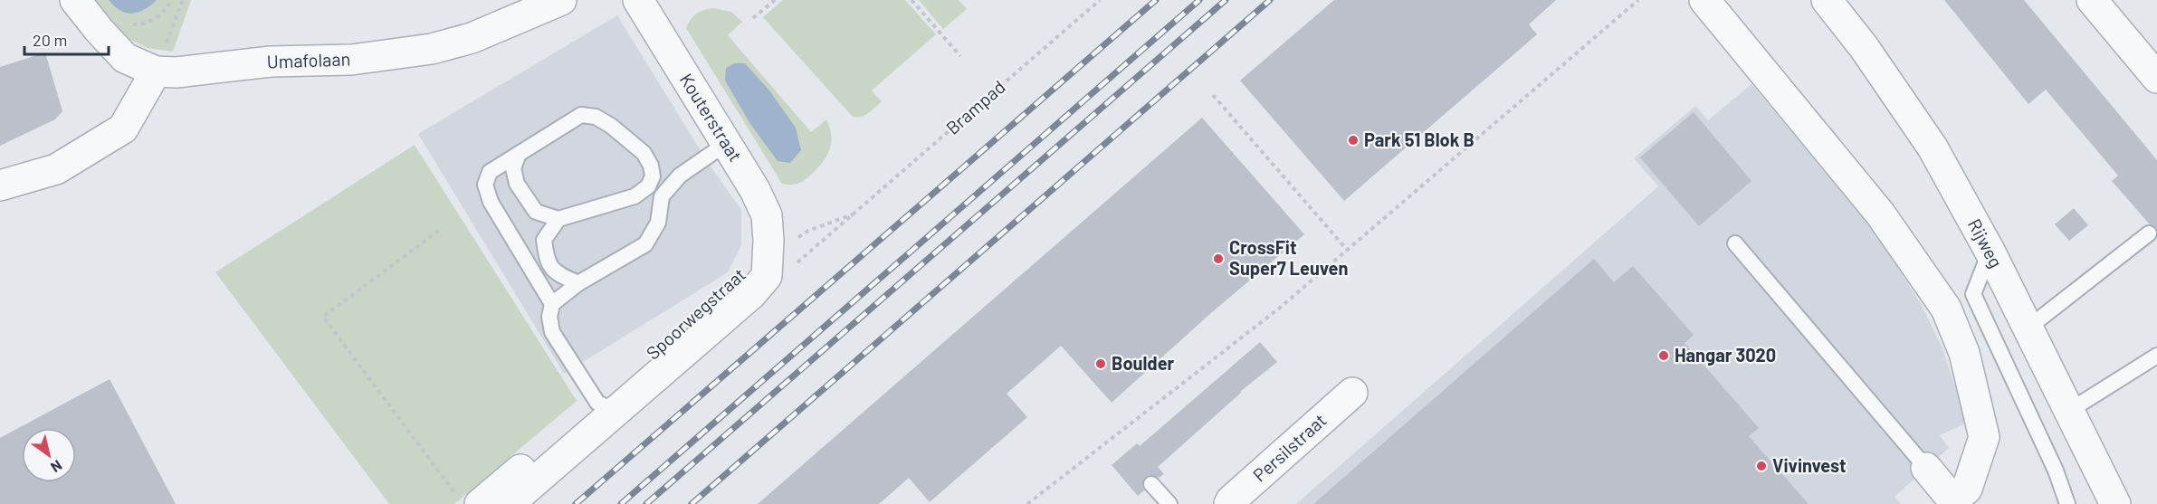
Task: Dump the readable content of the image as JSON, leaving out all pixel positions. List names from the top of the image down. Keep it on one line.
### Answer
{"streets":{"street":["Umafolaan","Kouterstraat","Rijweg","Spoorwegstraat","Persilstraat"],"path":["Brampad"]},"crossings":[["Kouterstraat","Spoorwegstraat"]],"places":["Park 51 Blok B","CrossFit Super7 Leuven","Hangar 3020","Boulder","Vivinvest"],"scale_bar":"20 m","north":"bottom right"}
